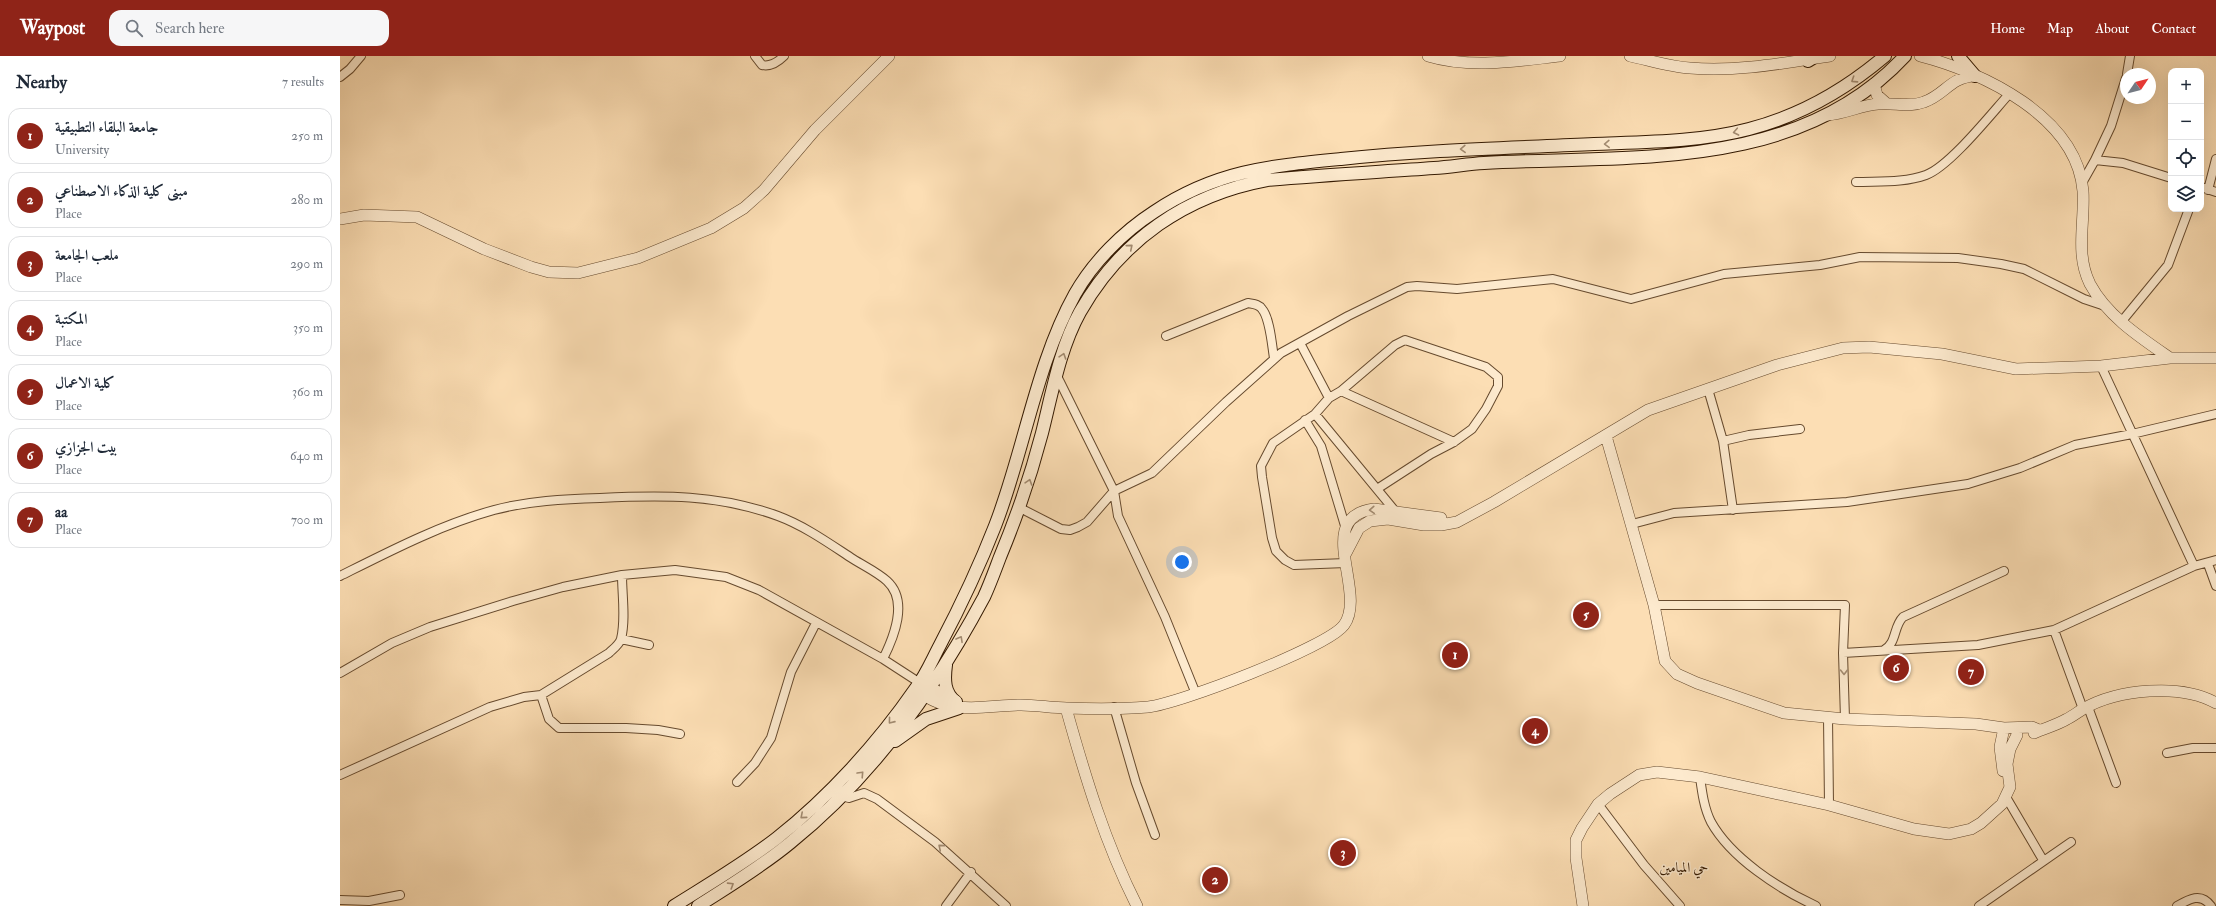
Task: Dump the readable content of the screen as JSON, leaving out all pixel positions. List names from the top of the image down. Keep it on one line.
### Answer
{"districts":["حي الميامين"],"north":"top right","page":{"header":"Waypost","search":"Search here","nav":["Home","Map","About","Contact"],"heading":["Nearby","7 results"],"map_buttons":["+","−"],"list":[{"mark":"1","name":"جامعة البلقاء التطبيقية","note":"University","value":"250 m"},{"mark":"2","name":"مبنى كلية الذكاء الاصطناعي","note":"Place","value":"280 m"},{"mark":"3","name":"ملعب الجامعة","note":"Place","value":"290 m"},{"mark":"4","name":"المكتبة","note":"Place","value":"350 m"},{"mark":"5","name":"كلية الاعمال","note":"Place","value":"360 m"},{"mark":"6","name":"بيت الجزازي","note":"Place","value":"640 m"},{"mark":"7","name":"aa","note":"Place","value":"700 m"}],"pins":["5","1","6","7","4","3","2"]}}
